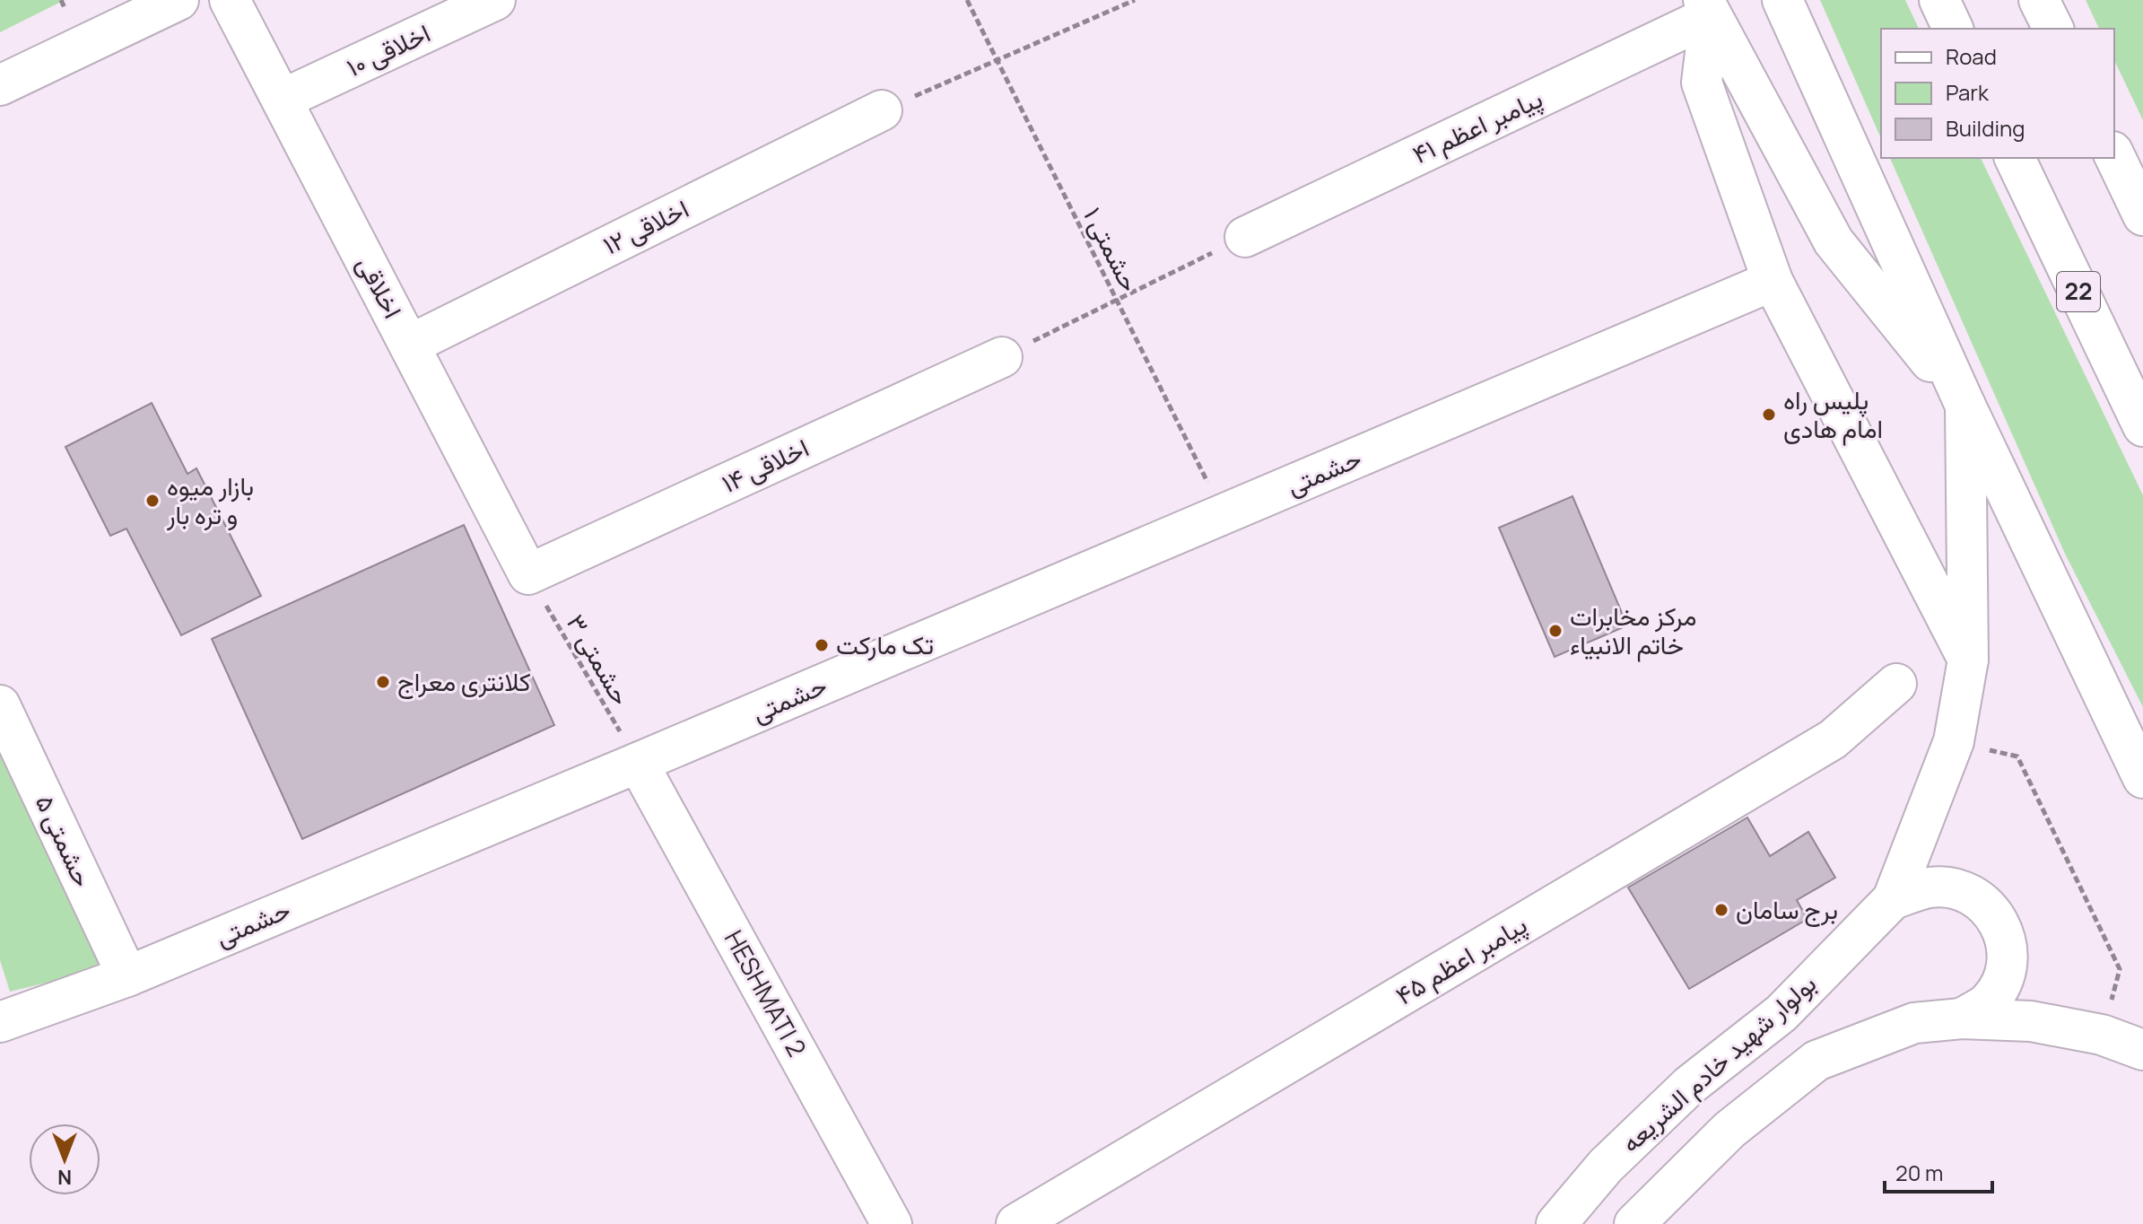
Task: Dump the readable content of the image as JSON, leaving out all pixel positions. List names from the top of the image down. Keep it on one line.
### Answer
{"streets":{"main road":["اخلاقی ۱۰","پیامبر اعظم ۴۱","اخلاقی ۱۲","اخلاقی","22","اخلاقی ۱۴","حشمتی","حشمتی ۵","پیامبر اعظم ۴۵","HESHMATI 2","بولوار شهید خادم الشریعه"],"path":["حشمتی ۱","حشمتی ۳"]},"crossings":[["اخلاقی ۱۰","اخلاقی"],["اخلاقی ۱۲","اخلاقی"],["حشمتی ۱","حشمتی"],["اخلاقی","اخلاقی ۱۴"],["اخلاقی","حشمتی ۳"],["اخلاقی ۱۴","حشمتی ۳"],["حشمتی","حشمتی ۳"],["حشمتی","حشمتی ۵"],["حشمتی","HESHMATI 2"],["حشمتی ۳","HESHMATI 2"]],"places":["پلیس راه امام هادی","بازار میوه و تره بار","مرکز مخابرات خاتم الانبیاء","تک مارکت","کلانتری معراج","برج سامان"],"legend":["Road","Park","Building"],"scale_bar":"20 m","north":"bottom"}
